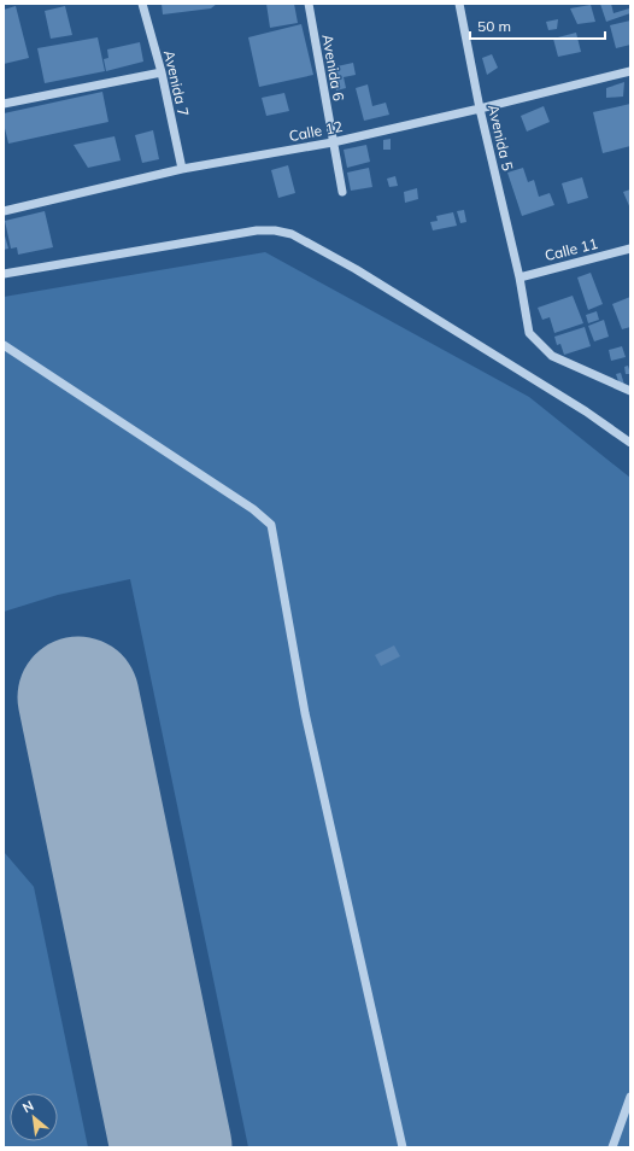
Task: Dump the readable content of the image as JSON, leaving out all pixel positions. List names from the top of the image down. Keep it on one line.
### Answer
{"streets":{"street":["Avenida 6","Avenida 7","Calle 12","Avenida 5","Calle 11"]},"crossings":[["Avenida 6","Calle 12"],["Avenida 7","Calle 12"],["Calle 12","Avenida 5"],["Avenida 5","Calle 11"]],"scale_bar":"50 m","north":"top left"}
